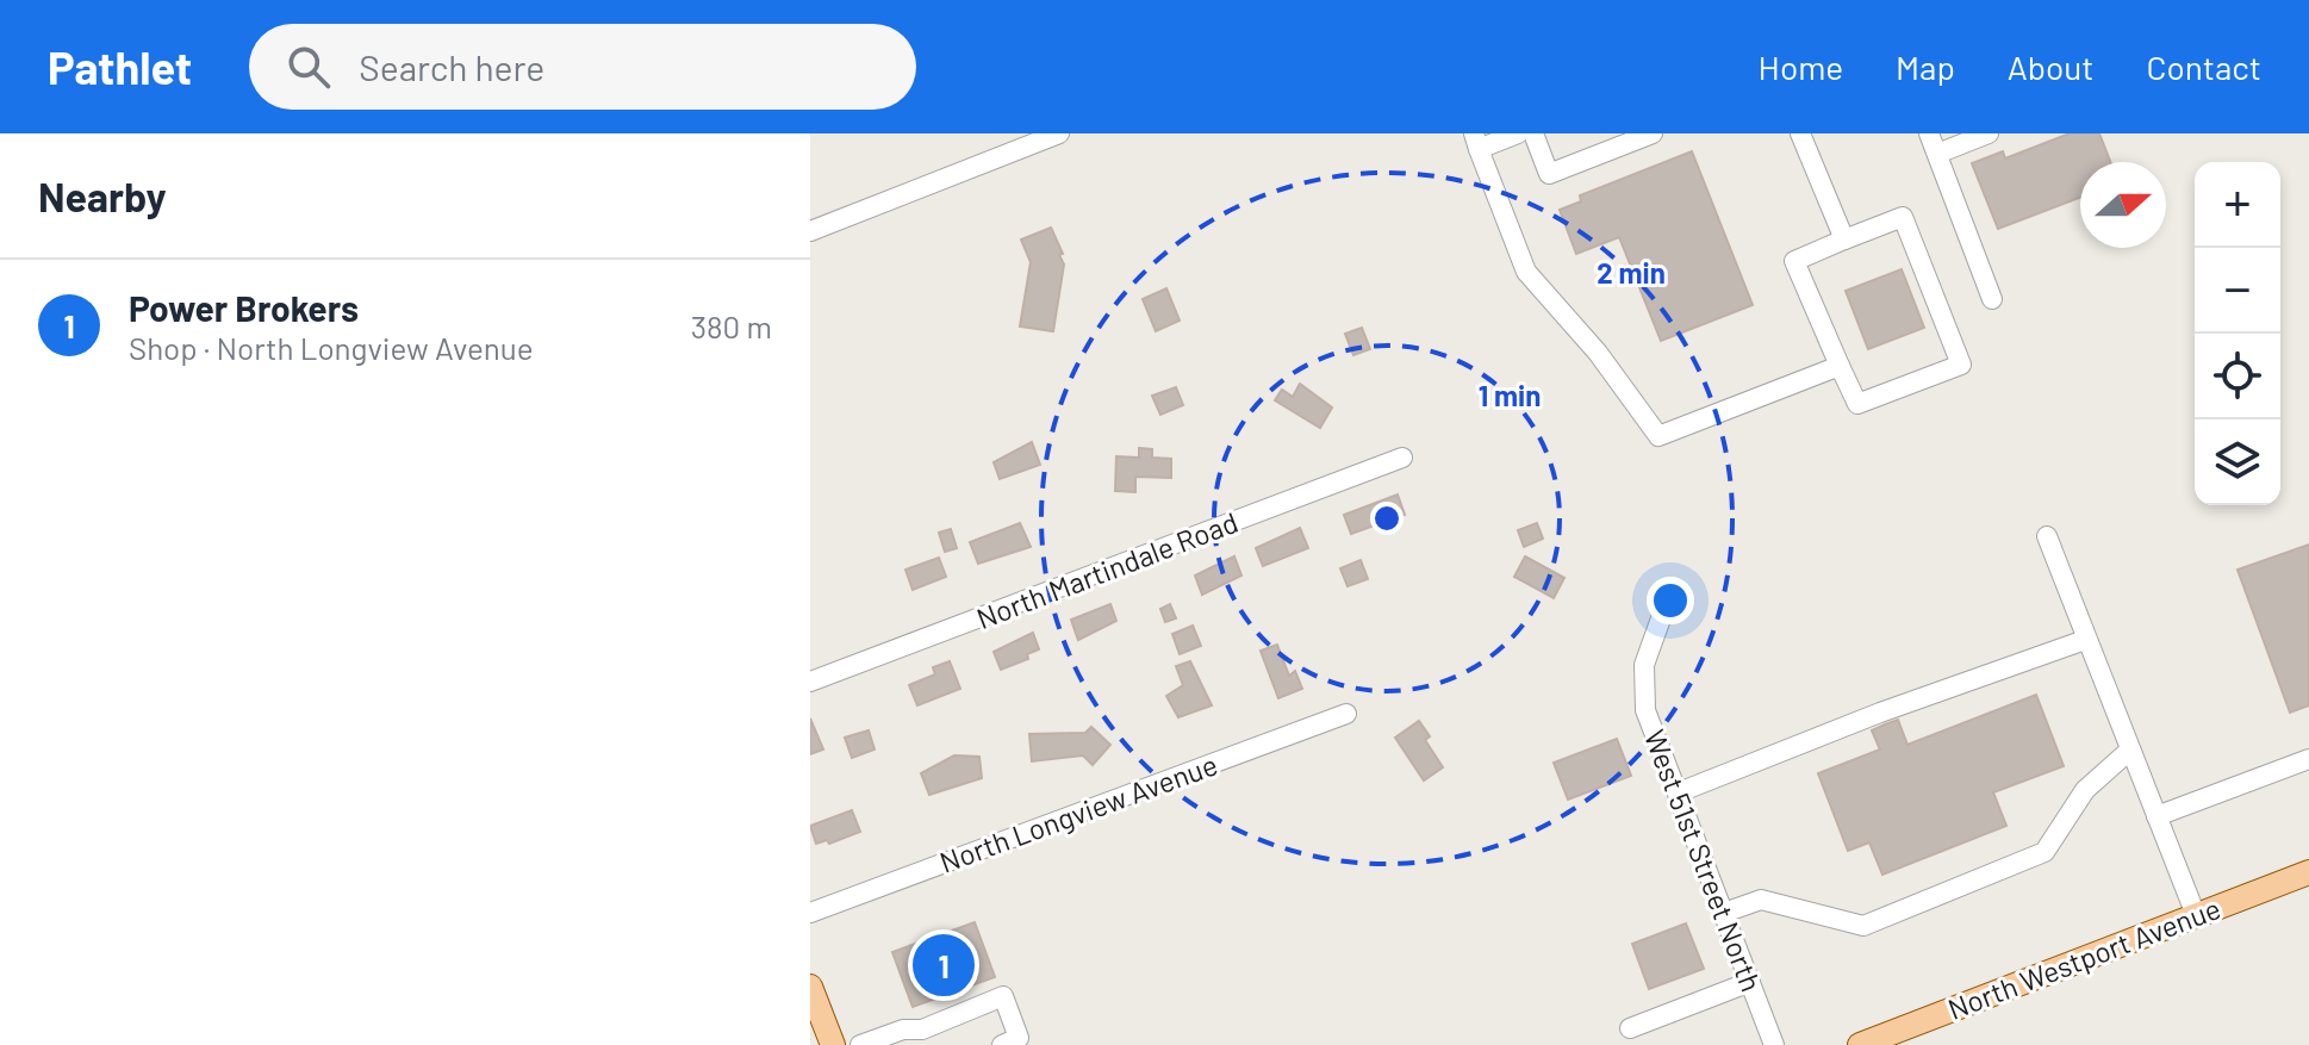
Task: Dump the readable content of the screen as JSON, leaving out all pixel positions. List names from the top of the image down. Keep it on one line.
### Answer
{"streets":{"main road":["North Westport Avenue"],"street":["North Martindale Road","North Longview Avenue","West 51st Street North"]},"north":"right","page":{"header":"Pathlet","search":"Search here","nav":["Home","Map","About","Contact"],"heading":"Nearby","map_buttons":["+","−"],"list":[{"mark":"1","name":"Power Brokers","note":"Shop · North Longview Avenue","value":"380 m"}],"pins":"1"},"rings":["2 min","1 min"]}
